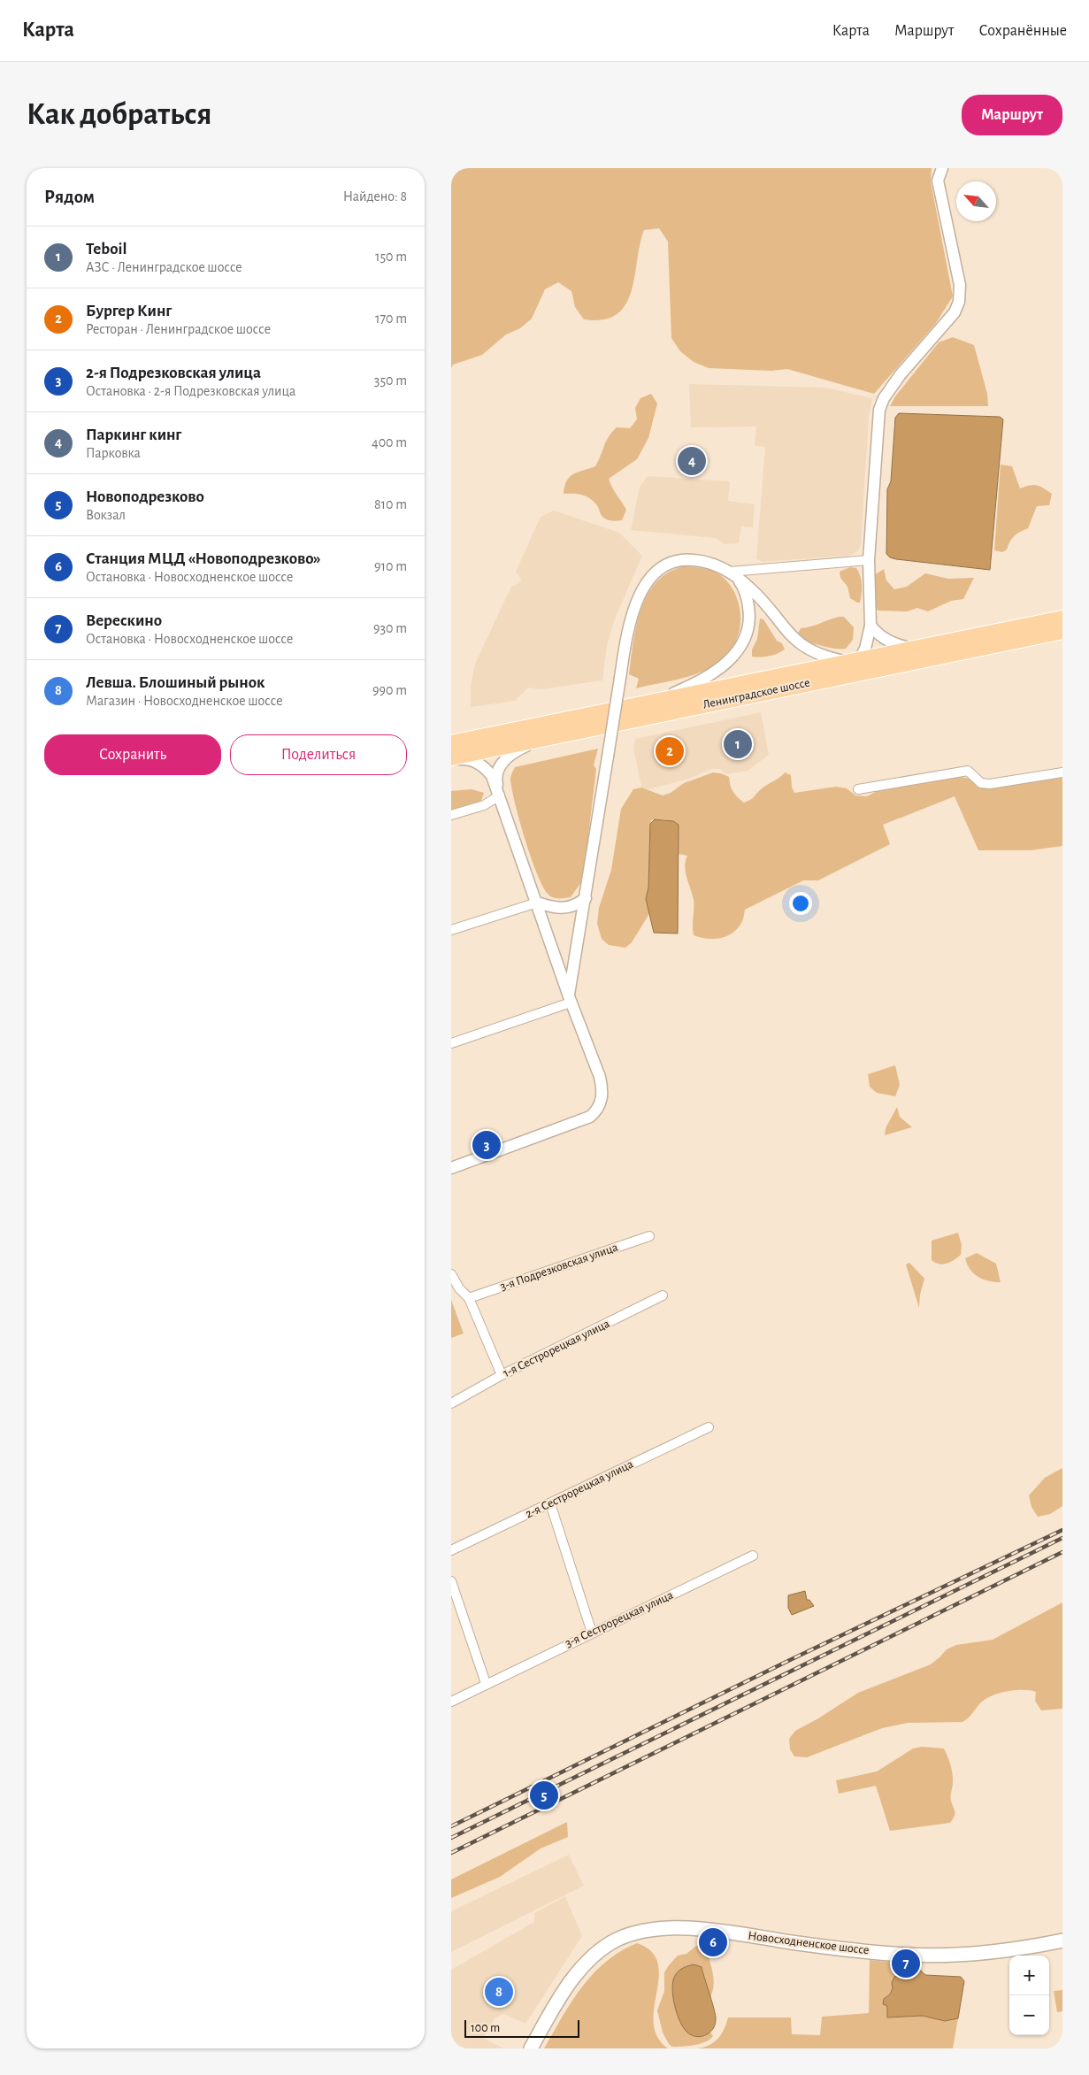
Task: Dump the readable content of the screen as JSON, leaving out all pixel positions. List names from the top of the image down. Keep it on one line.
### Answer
{"streets":{"highway":["Ленинградское шоссе"],"main road":["Новосходненское шоссе"],"street":["3-я Подрезковская улица","1-я Сестрорецкая улица","2-я Сестрорецкая улица","3-я Сестрорецкая улица"]},"scale_bar":"100 m","north":"top left","page":{"header":"Карта","nav":["Карта","Маршрут","Сохранённые"],"buttons":["Маршрут",["Сохранить","Поделиться"]],"title":"Как добраться","heading":["Рядом","Найдено: 8"],"list":[{"mark":"1","name":"Teboil","note":"АЗС · Ленинградское шоссе","value":"150 m"},{"mark":"2","name":"Бургер Кинг","note":"Ресторан · Ленинградское шоссе","value":"170 m"},{"mark":"3","name":"2-я Подрезковская улица","note":"Остановка · 2-я Подрезковская улица","value":"350 m"},{"mark":"4","name":"Паркинг кинг","note":"Парковка","value":"400 m"},{"mark":"5","name":"Новоподрезково","note":"Вокзал","value":"810 m"},{"mark":"6","name":"Станция МЦД «Новоподрезково»","note":"Остановка · Новосходненское шоссе","value":"910 m"},{"mark":"7","name":"Верескино","note":"Остановка · Новосходненское шоссе","value":"930 m"},{"mark":"8","name":"Левша. Блошиный рынок","note":"Магазин · Новосходненское шоссе","value":"990 m"}],"pins":["4","1","2","3","5","6","7","8"],"map_buttons":["+","−"],"scale":"100 m"}}
